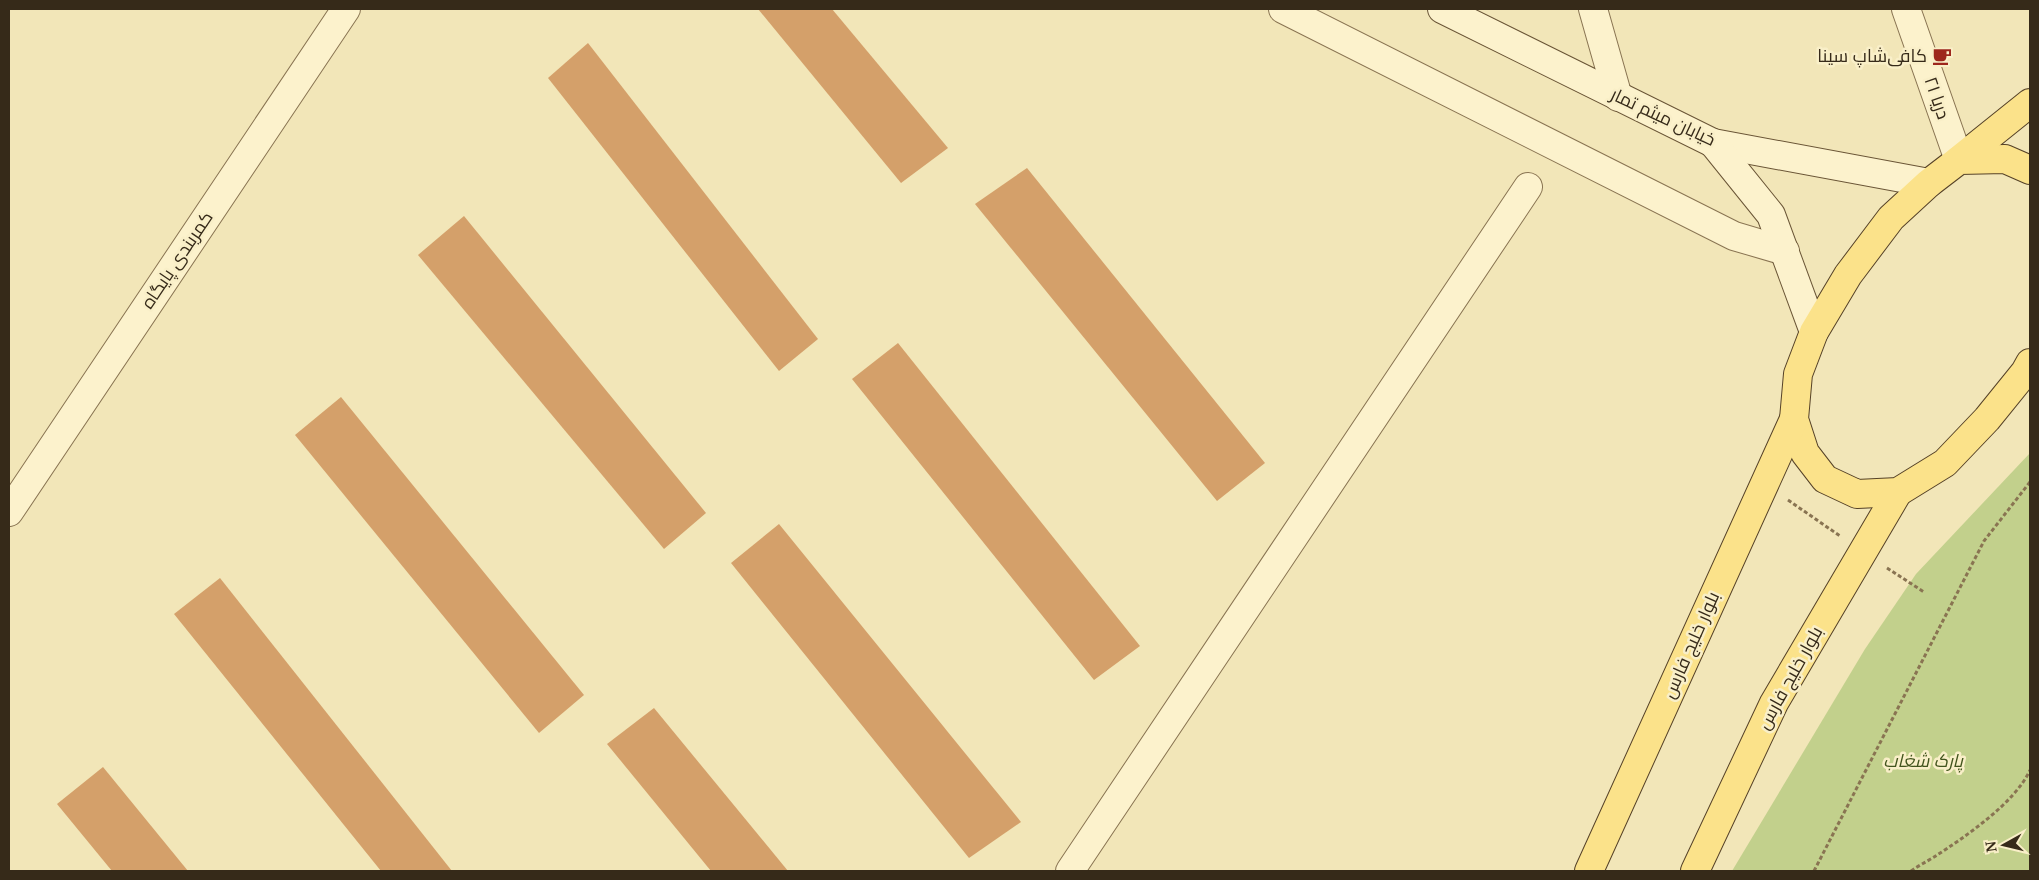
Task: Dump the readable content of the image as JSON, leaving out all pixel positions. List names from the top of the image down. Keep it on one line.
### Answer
{"streets":{"main road":["بلوار خلیج‌ فارس","بلوار خلیج ‌فارس"],"street":["دریا ۲۱","خیابان میثم تمار","کمربندی پایگاه"]},"parks":["پارک شغاب"],"places":{"cafe":["کافی‌شاپ سینا"]},"north":"left"}
